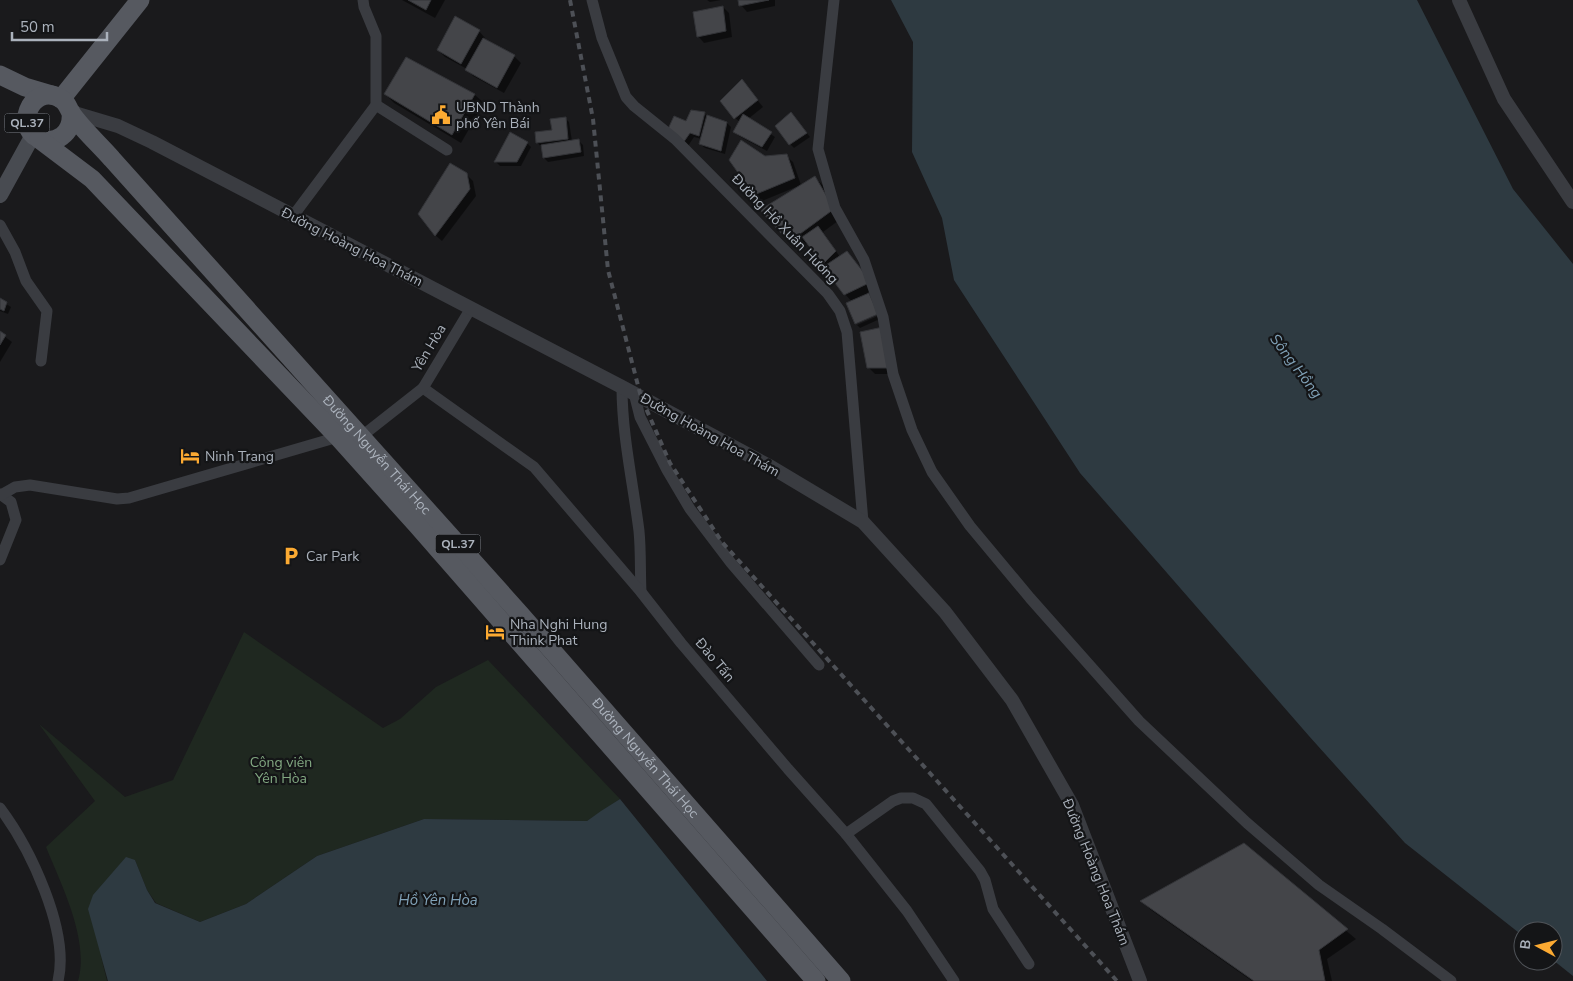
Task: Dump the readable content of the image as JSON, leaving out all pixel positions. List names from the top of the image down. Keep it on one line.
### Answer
{"streets":{"main road":["QL.37","Đường Nguyễn Thái Học"],"street":["Đường Hồ Xuân Hương","Đường Hoàng Hoa Thám","Yên Hòa","Đào Tấn"]},"crossings":[["QL.37","Đường Hoàng Hoa Thám"],["QL.37","Đường Nguyễn Thái Học"],["Đường Hồ Xuân Hương","Đường Hoàng Hoa Thám"],["Đường Hoàng Hoa Thám","Yên Hòa"],["Đường Hoàng Hoa Thám","Đường Nguyễn Thái Học"],["Yên Hòa","Đường Nguyễn Thái Học"],["Yên Hòa","Đào Tấn"]],"water":["Sông Hồng","Hồ Yên Hòa"],"parks":["Công viên Yên Hòa"],"places":{"public building":["UBND Thành phố Yên Bái"],"hotel":["Ninh Trang","Nha Nghi Hung Think Phat"],"parking":["Car Park"]},"scale_bar":"50 m","north":"left"}
